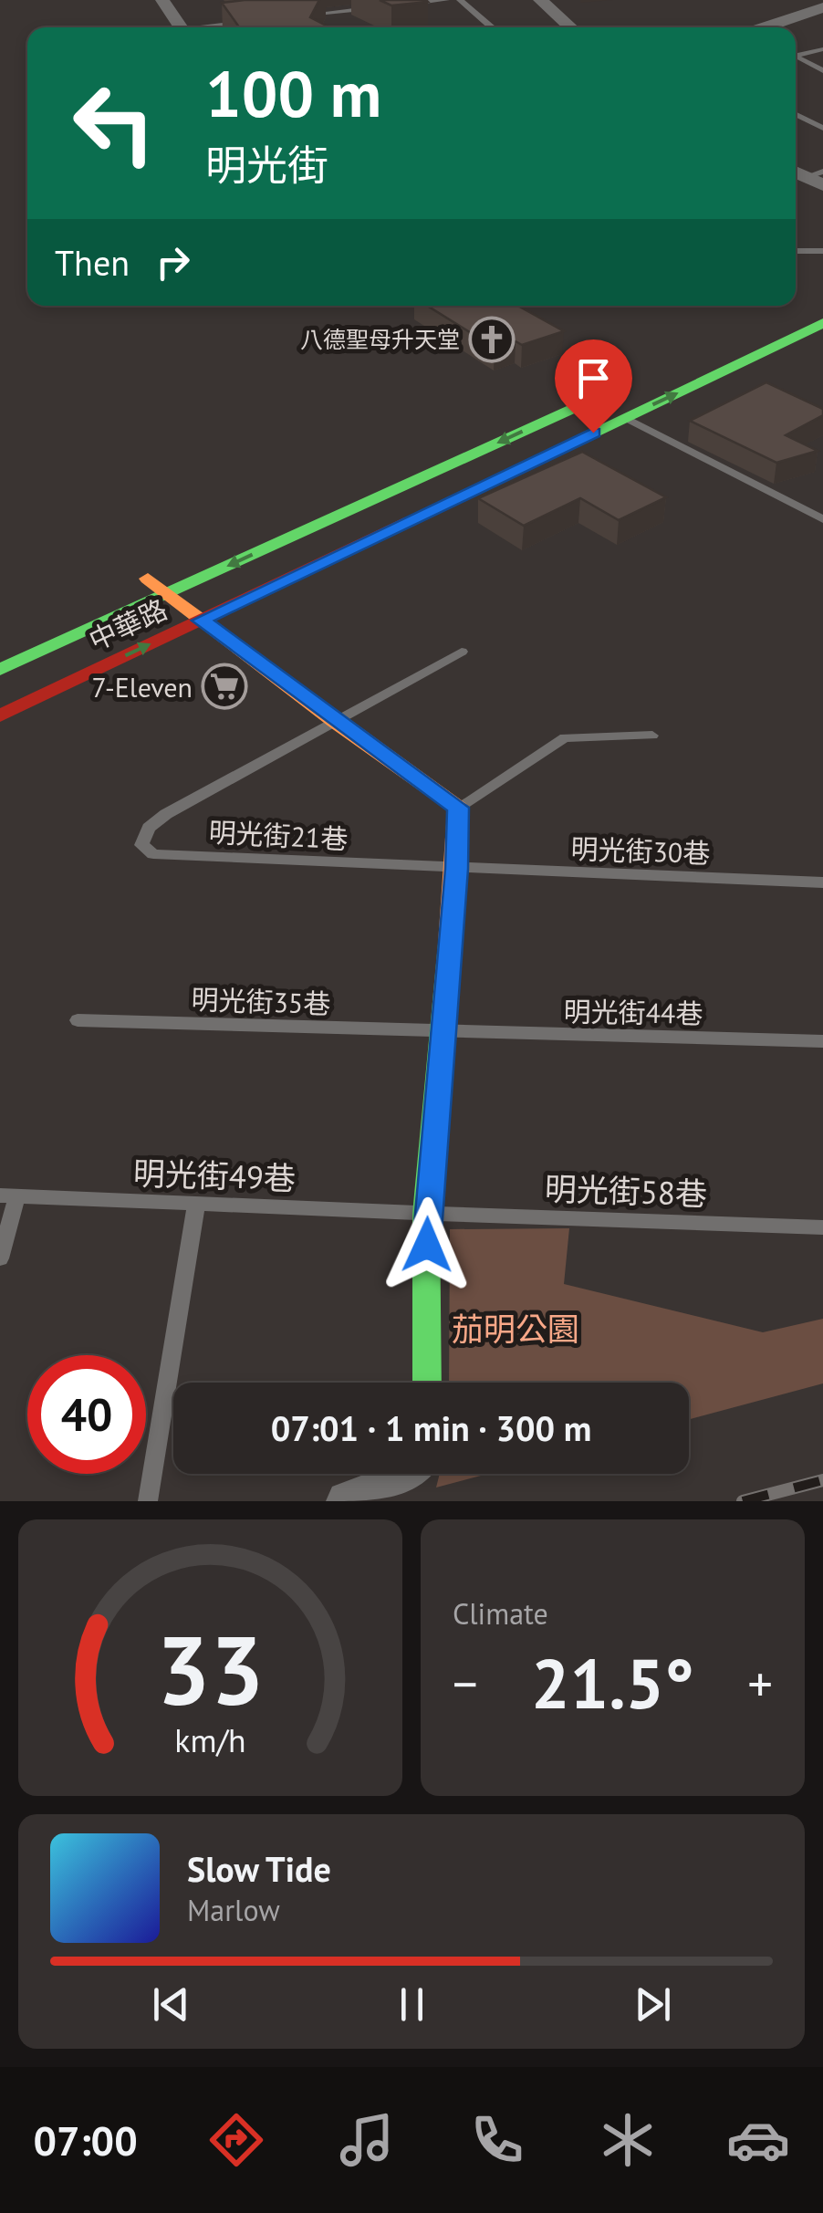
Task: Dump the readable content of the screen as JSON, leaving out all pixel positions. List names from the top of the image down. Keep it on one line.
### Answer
{"streets":{"main road":["中華路"],"lane":["明光街21巷","明光街30巷","明光街35巷","明光街44巷","明光街49巷","明光街58巷"]},"crossings":[["明光街21巷","明光街30巷"],["明光街35巷","明光街44巷"],["明光街49巷","明光街58巷"]],"parks":["茄明公園"],"places":{"church":["八德聖母升天堂"],"supermarket":["7-Eleven"]},"page":{"turn":["100 m","明光街"],"then":"Then","limit":"40","trip":"07:01 · 1 min · 300 m","tile":"Climate","heat":["−","21.5°","+"],"song":["Slow Tide","Marlow"],"tabs":"07:00","gauge":["33","km/h"]}}
